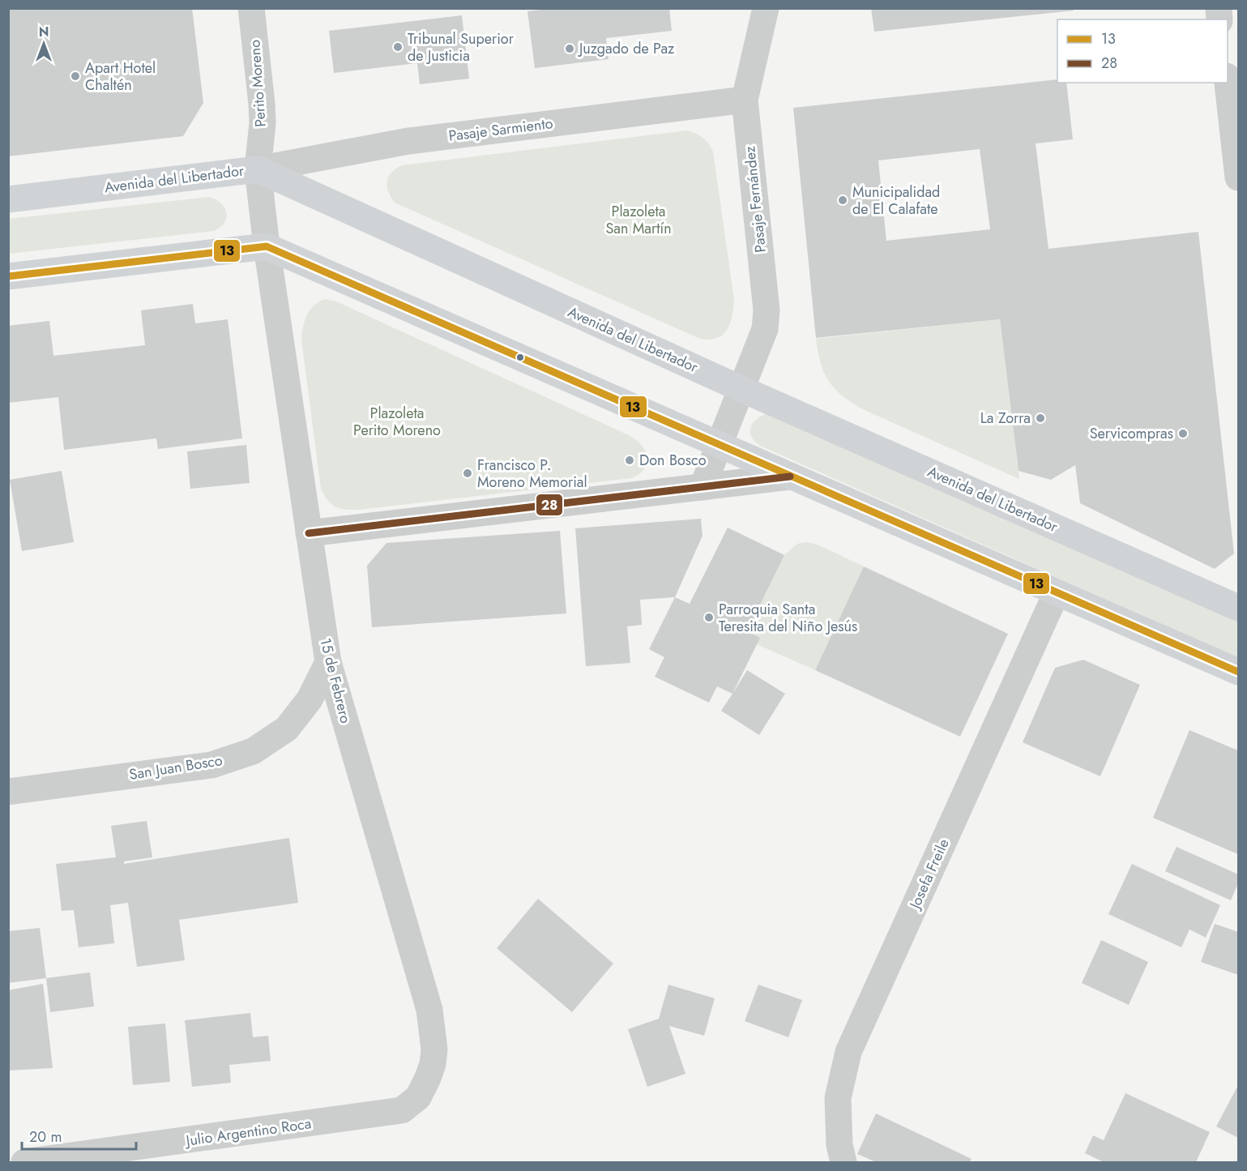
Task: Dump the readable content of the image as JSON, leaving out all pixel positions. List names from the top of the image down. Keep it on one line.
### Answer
{"streets":{"main road":["Avenida del Libertador"],"street":["Perito Moreno","Pasaje Sarmiento","Pasaje Fernández","15 de Febrero","San Juan Bosco","Josefa Freile","Julio Argentino Roca"]},"crossings":[["Perito Moreno","Pasaje Sarmiento"],["Perito Moreno","Avenida del Libertador"],["Perito Moreno","15 de Febrero"],["Pasaje Sarmiento","Avenida del Libertador"],["Pasaje Sarmiento","Pasaje Fernández"],["Avenida del Libertador","Pasaje Fernández"],["15 de Febrero","San Juan Bosco"],["15 de Febrero","Julio Argentino Roca"]],"parks":["Plazoleta San Martín","Plazoleta Perito Moreno"],"places":["Tribunal Superior de Justicia","Juzgado de Paz","Apart Hotel Chaltén","Municipalidad de El Calafate","La Zorra","Servicompras","Don Bosco","Francisco P. Moreno Memorial","Parroquia Santa Teresita del Niño Jesús"],"lines":["transit line 13","transit line 28"],"legend":["13","28"],"scale_bar":"20 m","north":"top"}
